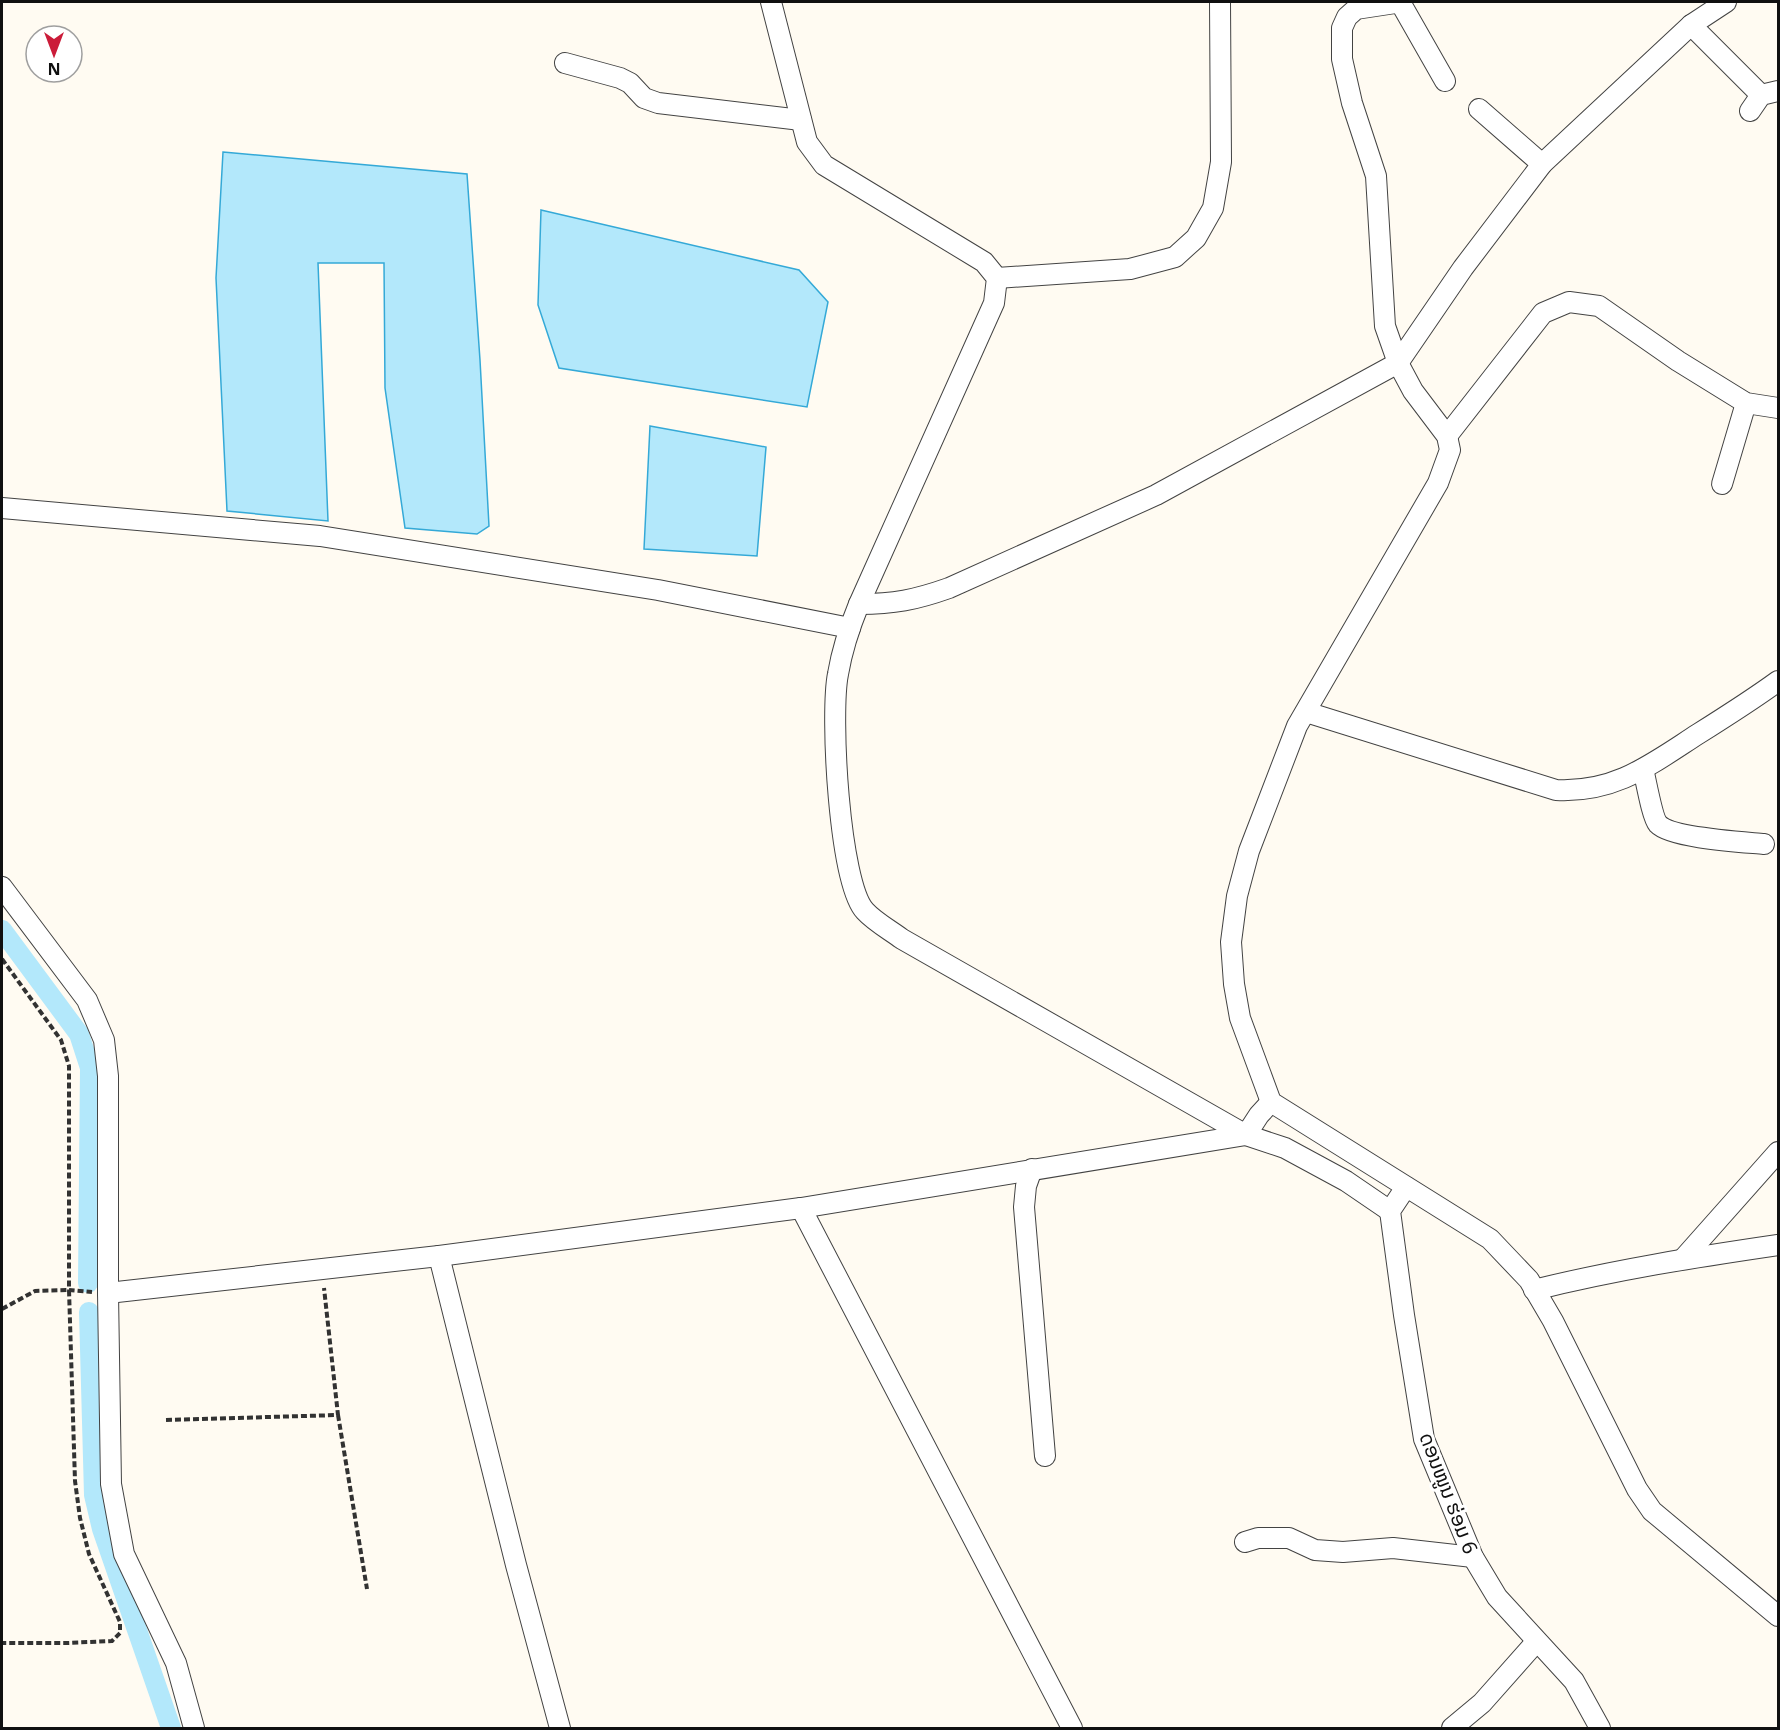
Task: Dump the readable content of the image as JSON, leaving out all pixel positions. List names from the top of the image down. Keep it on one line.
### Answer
{"streets":{"street":["ດອນໜູນ ຮ່ອມ 6"]},"north":"bottom"}
